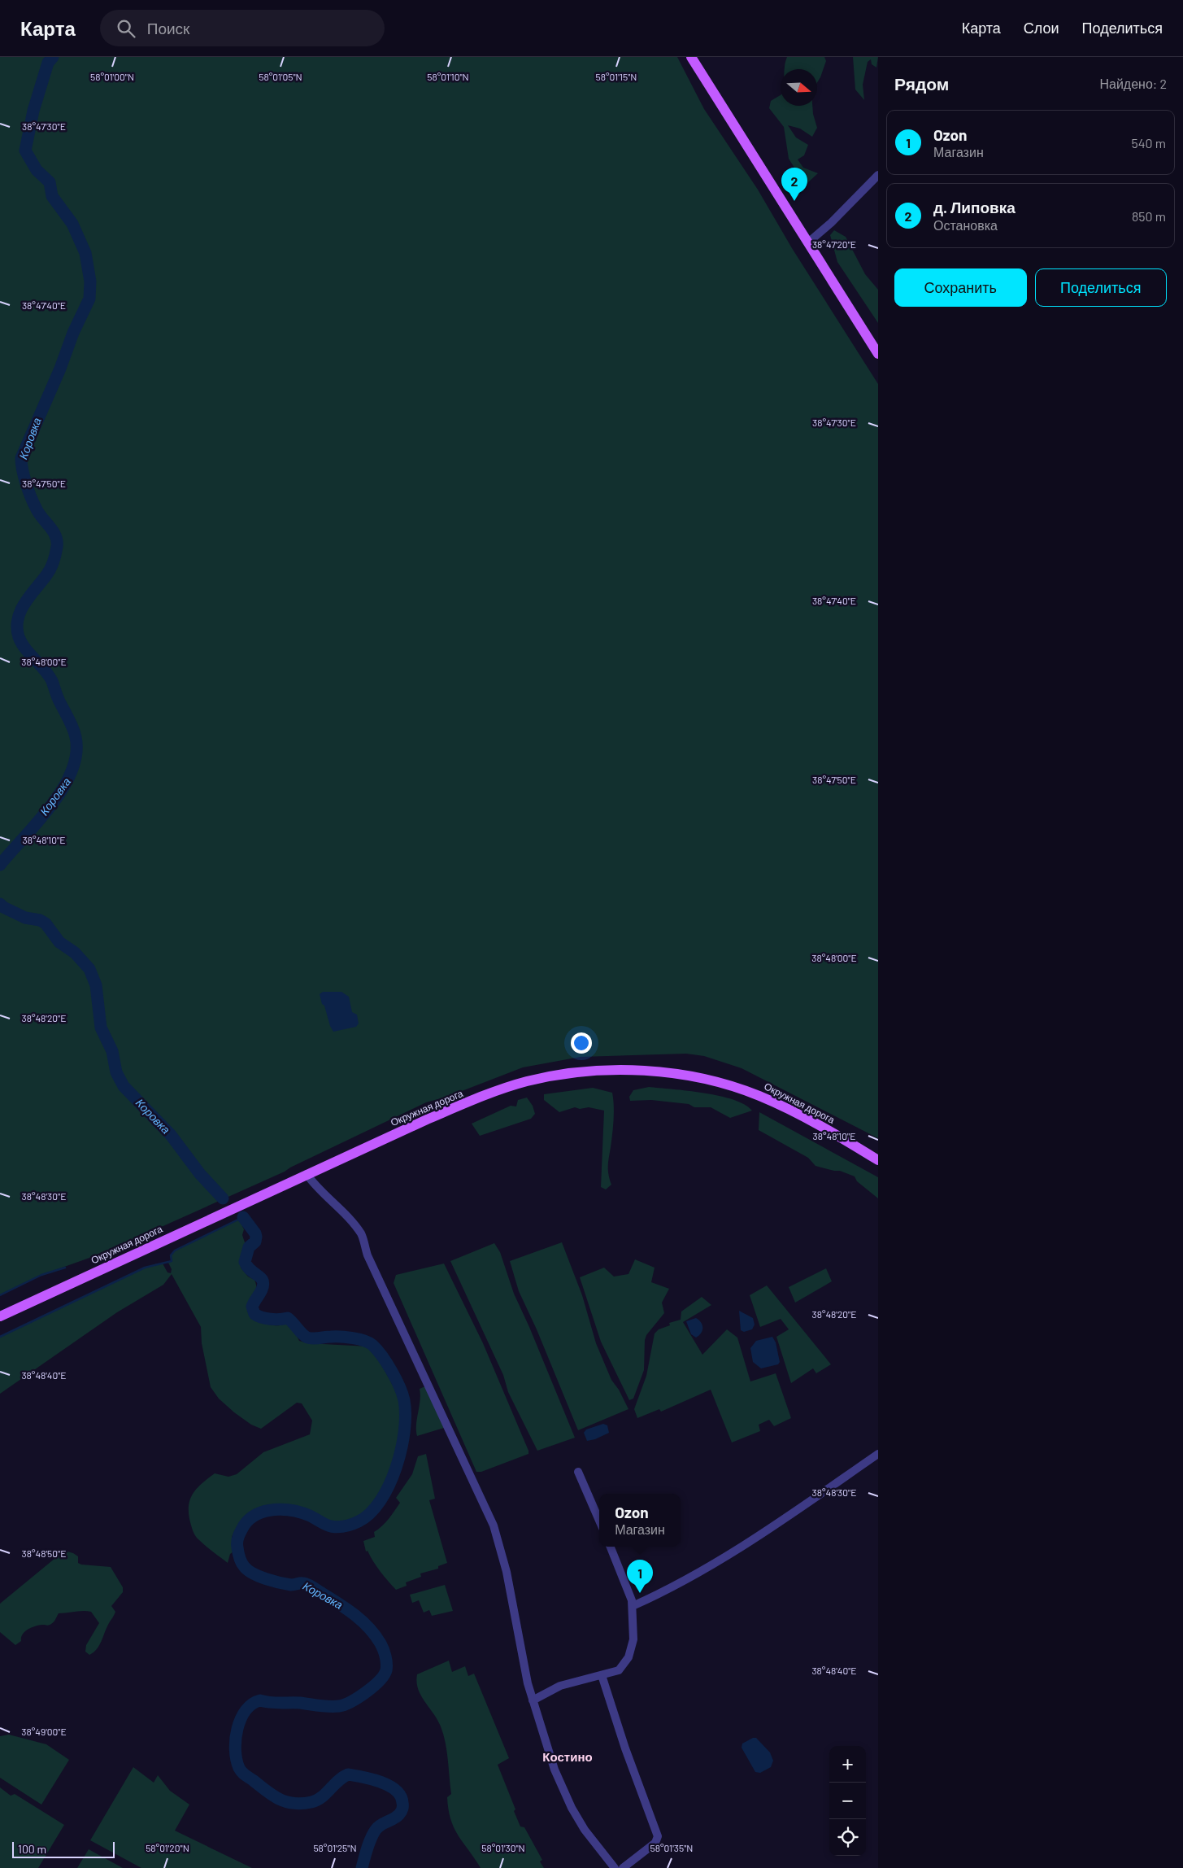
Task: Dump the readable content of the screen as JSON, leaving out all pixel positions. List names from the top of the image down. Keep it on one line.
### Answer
{"streets":{"main road":["Окружная дорога"]},"districts":["Костино"],"water":["Коровка"],"scale_bar":"100 m","north":"right","page":{"header":"Карта","search":"Поиск","nav":["Карта","Слои","Поделиться"],"heading":["Рядом","Найдено: 2"],"list":[{"mark":"1","name":"Ozon","note":"Магазин","value":"540 m"},{"mark":"2","name":"д. Липовка","note":"Остановка","value":"850 m"}],"pins":["2","1"],"buttons":["Сохранить","Поделиться"],"popup":["Ozon","Магазин"],"map_buttons":["+","−"],"scale":"100 m"},"coordinates":["58°01'00\"N","58°01'15\"N","58°01'05\"N","58°01'10\"N","38°47'30\"E","38°47'20\"E","38°47'40\"E","38°47'50\"E","38°48'00\"E","38°48'10\"E","38°48'20\"E","38°48'30\"E","38°48'40\"E","38°48'50\"E","38°49'00\"E","58°01'20\"N","58°01'25\"N","58°01'30\"N","58°01'35\"N"]}
